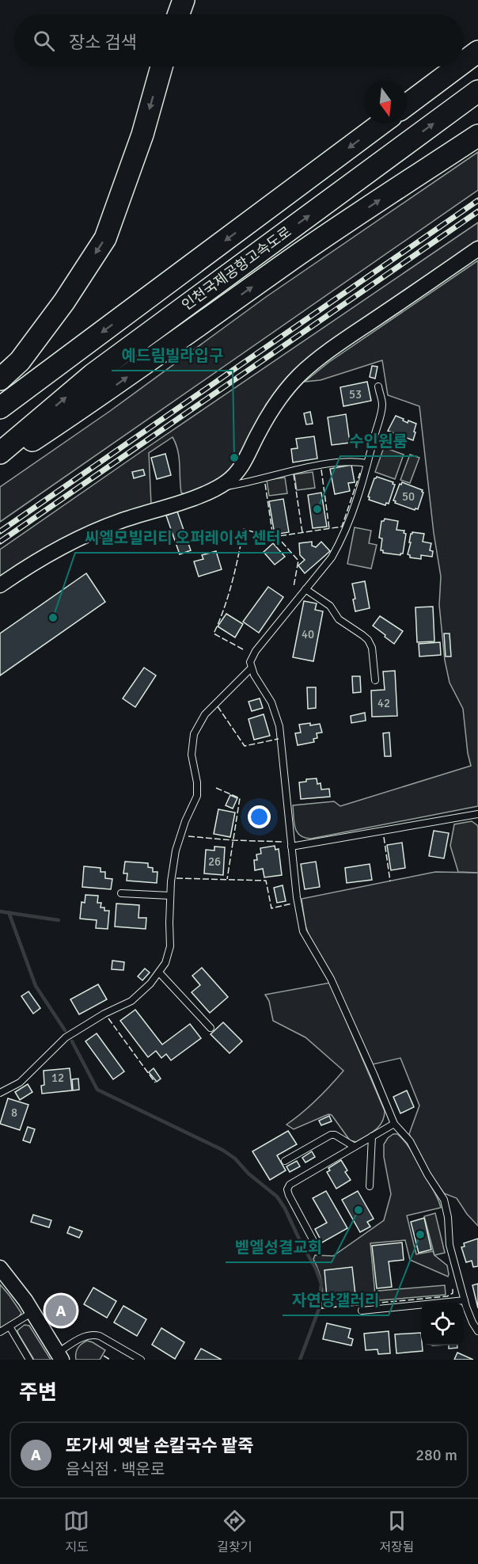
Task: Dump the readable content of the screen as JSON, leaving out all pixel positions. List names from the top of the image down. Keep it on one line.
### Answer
{"streets":{"highway":["인천국제공항고속도로"]},"places":["예드림빌라입구","수인원룸","씨엘모빌리티 오퍼레이션 센터","벧엘성결교회","자연당갤러리"],"house_numbers":["53","50","40","42","26","12","8"],"north":"bottom","page":{"search":"장소 검색","pins":"A","heading":"주변","list":[{"mark":"A","name":"또가세 옛날 손칼국수 팥죽","note":"음식점 · 백운로","value":"280 m"}],"nav":["지도","길찾기","저장됨"]}}
